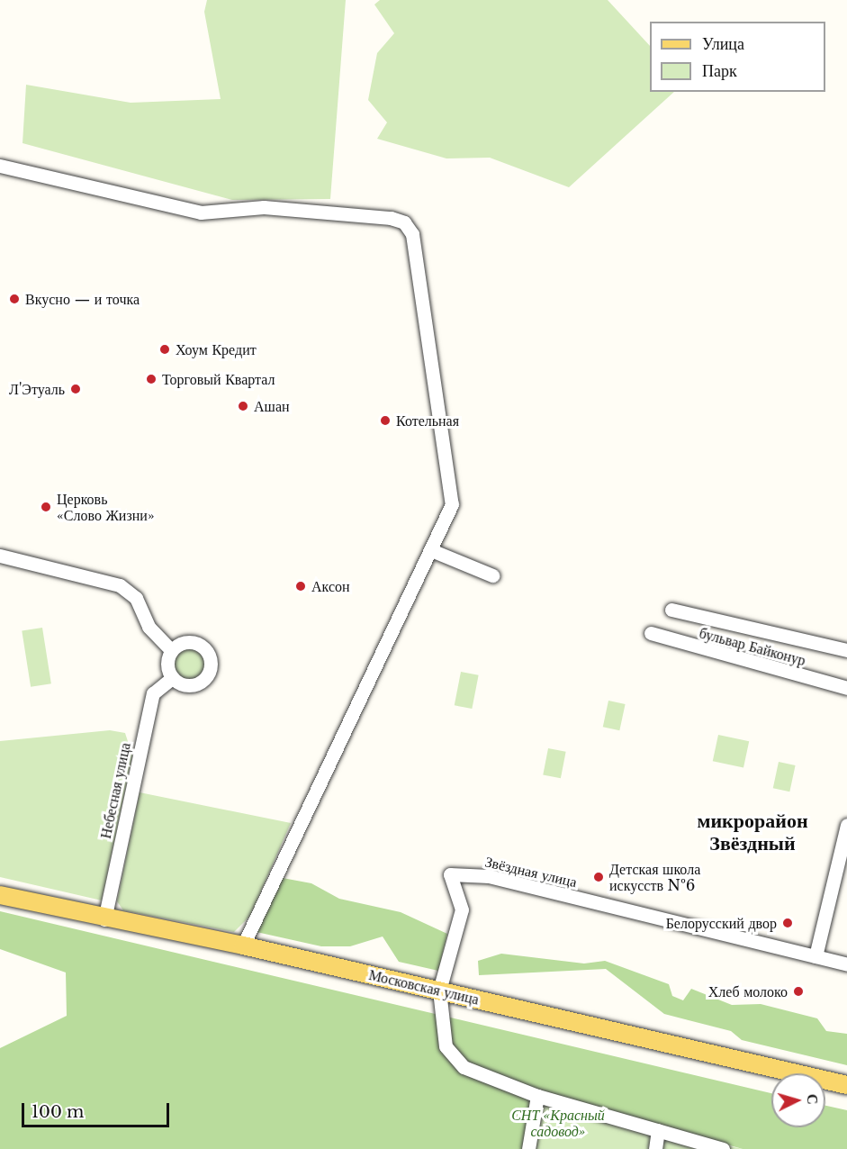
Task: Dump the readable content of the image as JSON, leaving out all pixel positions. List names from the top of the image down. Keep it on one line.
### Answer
{"streets":{"main road":["Московская улица"],"street":["бульвар Байконур","Небесная улица","Звёздная улица"]},"crossings":[["Небесная улица","Московская улица"],["Звёздная улица","Московская улица"]],"districts":["микрорайон Звёздный"],"parks":["СНТ «Красный садовод»"],"places":["Вкусно — и точка","Хоум Кредит","Торговый Квартал","Л'Этуаль","Ашан","Котельная","Церковь «Слово Жизни»","Аксон","Детская школа искусств №6","Белорусский двор","Хлеб молоко"],"legend":["Улица","Парк"],"scale_bar":"100 m","north":"right"}
